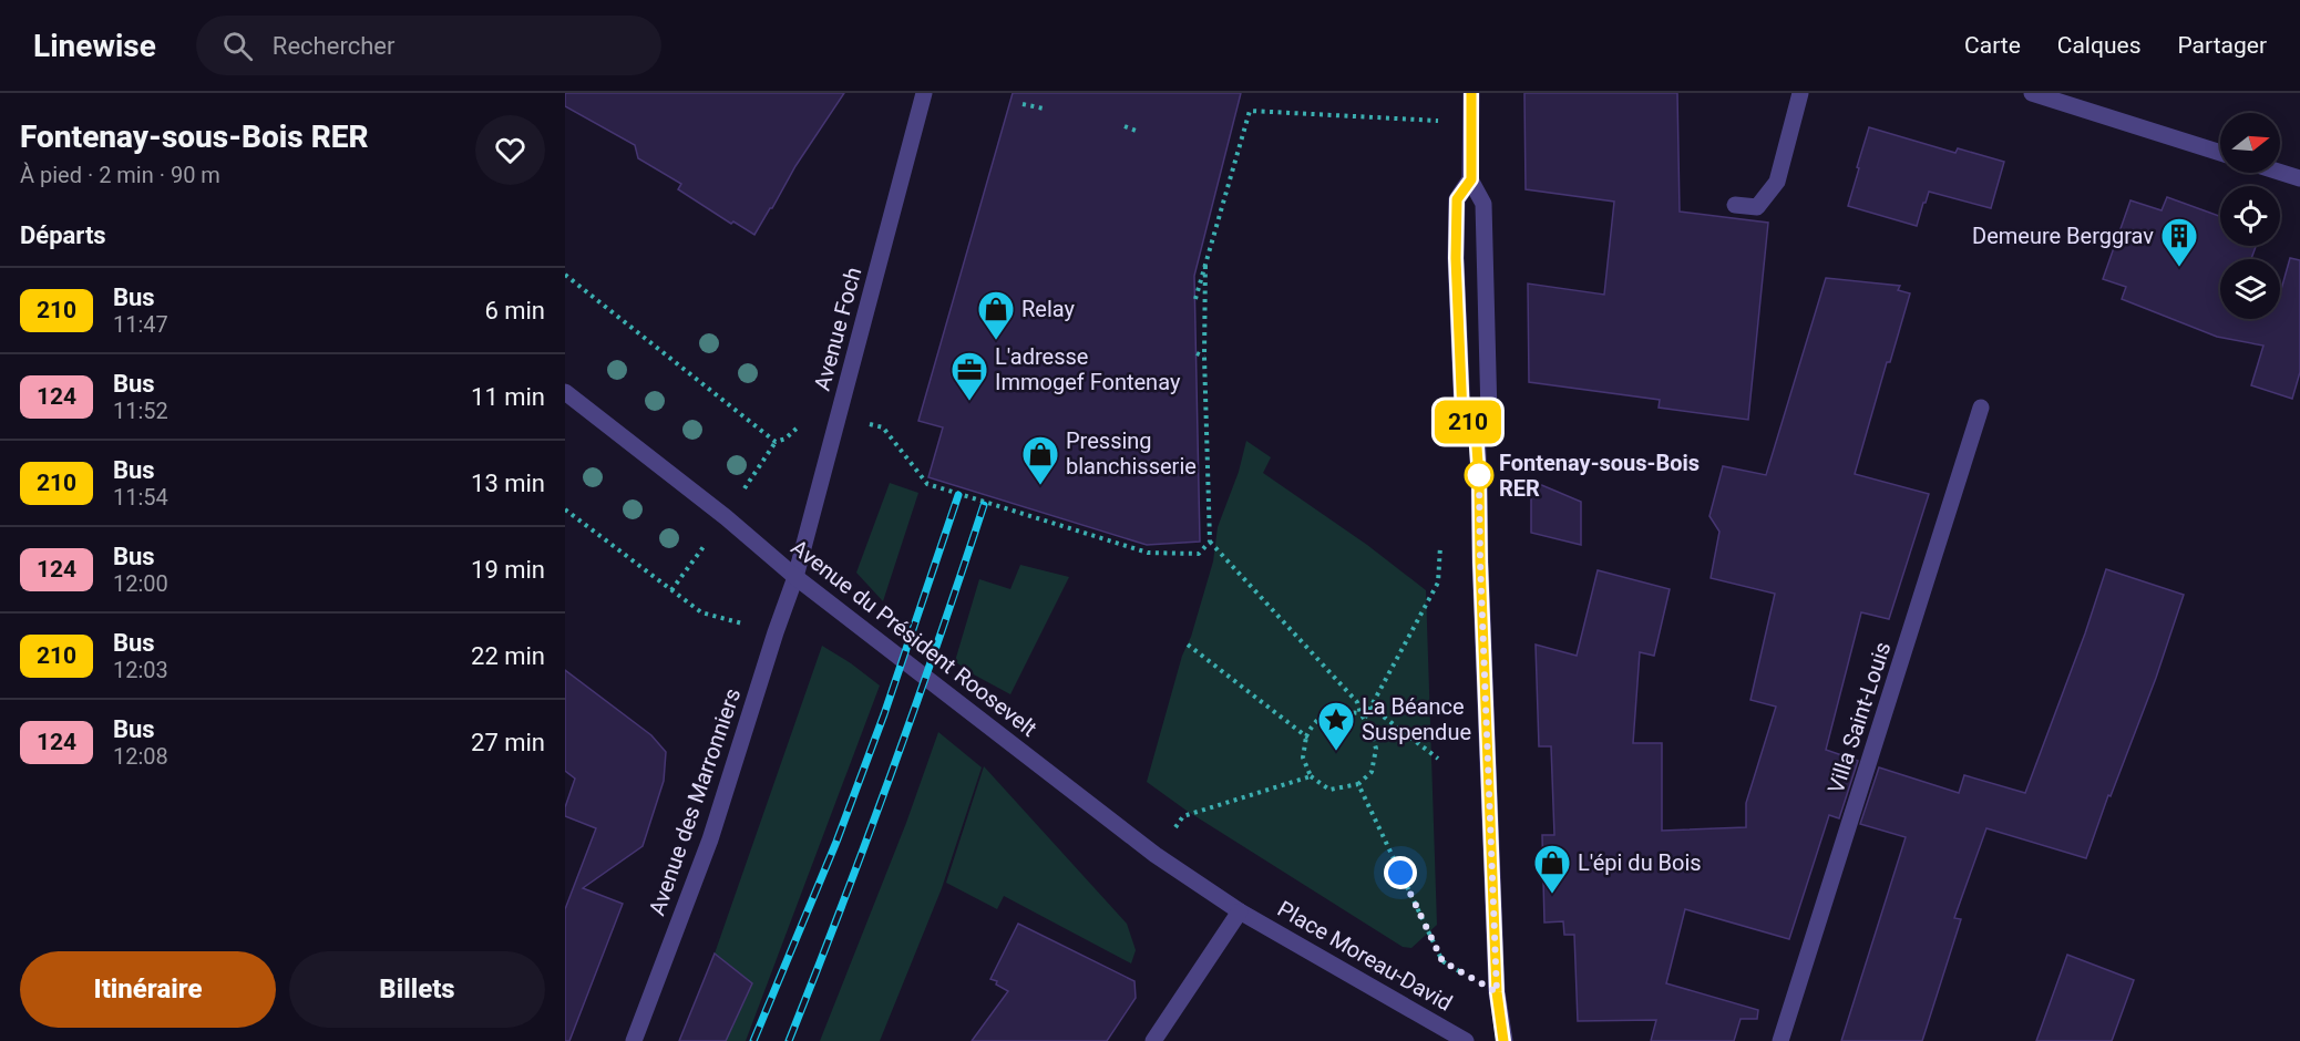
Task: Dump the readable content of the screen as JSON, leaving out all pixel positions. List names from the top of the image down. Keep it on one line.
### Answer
{"streets":{"street":["Avenue Foch","Avenue du Président Roosevelt","Villa Saint-Louis","Avenue des Marronniers","Place Moreau-David"]},"crossings":[["Avenue Foch","Avenue du Président Roosevelt"],["Avenue Foch","Avenue des Marronniers"],["Avenue du Président Roosevelt","Avenue des Marronniers"],["Avenue du Président Roosevelt","Place Moreau-David"]],"places":{"building":["Demeure Berggrav"],"shop":["Relay","Pressing blanchisserie","L'épi du Bois"],"office":["L'adresse Immogef Fontenay"],"other":["Fontenay-sous-Bois RER"],"place":["La Béance Suspendue"]},"lines":["bus line 210"],"north":"right","page":{"header":"Linewise","search":"Rechercher","nav":["Carte","Calques","Partager"],"heading":[["Fontenay-sous-Bois RER","À pied · 2 min · 90 m"],"Départs"],"on_map":"210","list":[{"mark":"210","name":"Bus","note":"11:47","value":"6 min"},{"mark":"124","name":"Bus","note":"11:52","value":"11 min"},{"mark":"210","name":"Bus","note":"11:54","value":"13 min"},{"mark":"124","name":"Bus","note":"12:00","value":"19 min"},{"mark":"210","name":"Bus","note":"12:03","value":"22 min"},{"mark":"124","name":"Bus","note":"12:08","value":"27 min"}],"buttons":["Itinéraire","Billets"]}}
